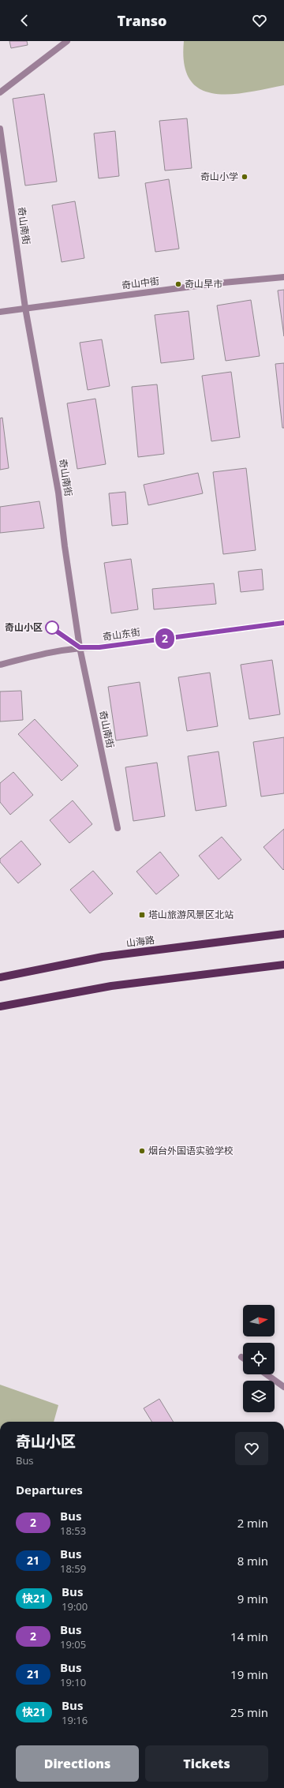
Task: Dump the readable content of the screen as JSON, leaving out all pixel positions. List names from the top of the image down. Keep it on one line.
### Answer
{"streets":{"main road":["山海路"],"street":["奇山南街","奇山中街","奇山东街"]},"crossings":[["奇山南街","奇山中街"],["奇山南街","奇山东街"]],"places":{"other":["奇山小学","奇山早市","奇山小区","烟台外国语实验学校"],"transit":["塔山旅游风景区北站"]},"lines":["bus line 2"],"north":"right","page":{"header":"Transo","on_map":"2","heading":[["奇山小区","Bus"],"Departures"],"list":[{"mark":"2","name":"Bus","note":"18:53","value":"2 min"},{"mark":"21","name":"Bus","note":"18:59","value":"8 min"},{"mark":"快21","name":"Bus","note":"19:00","value":"9 min"},{"mark":"2","name":"Bus","note":"19:05","value":"14 min"},{"mark":"21","name":"Bus","note":"19:10","value":"19 min"},{"mark":"快21","name":"Bus","note":"19:16","value":"25 min"}],"buttons":["Directions","Tickets"]}}
